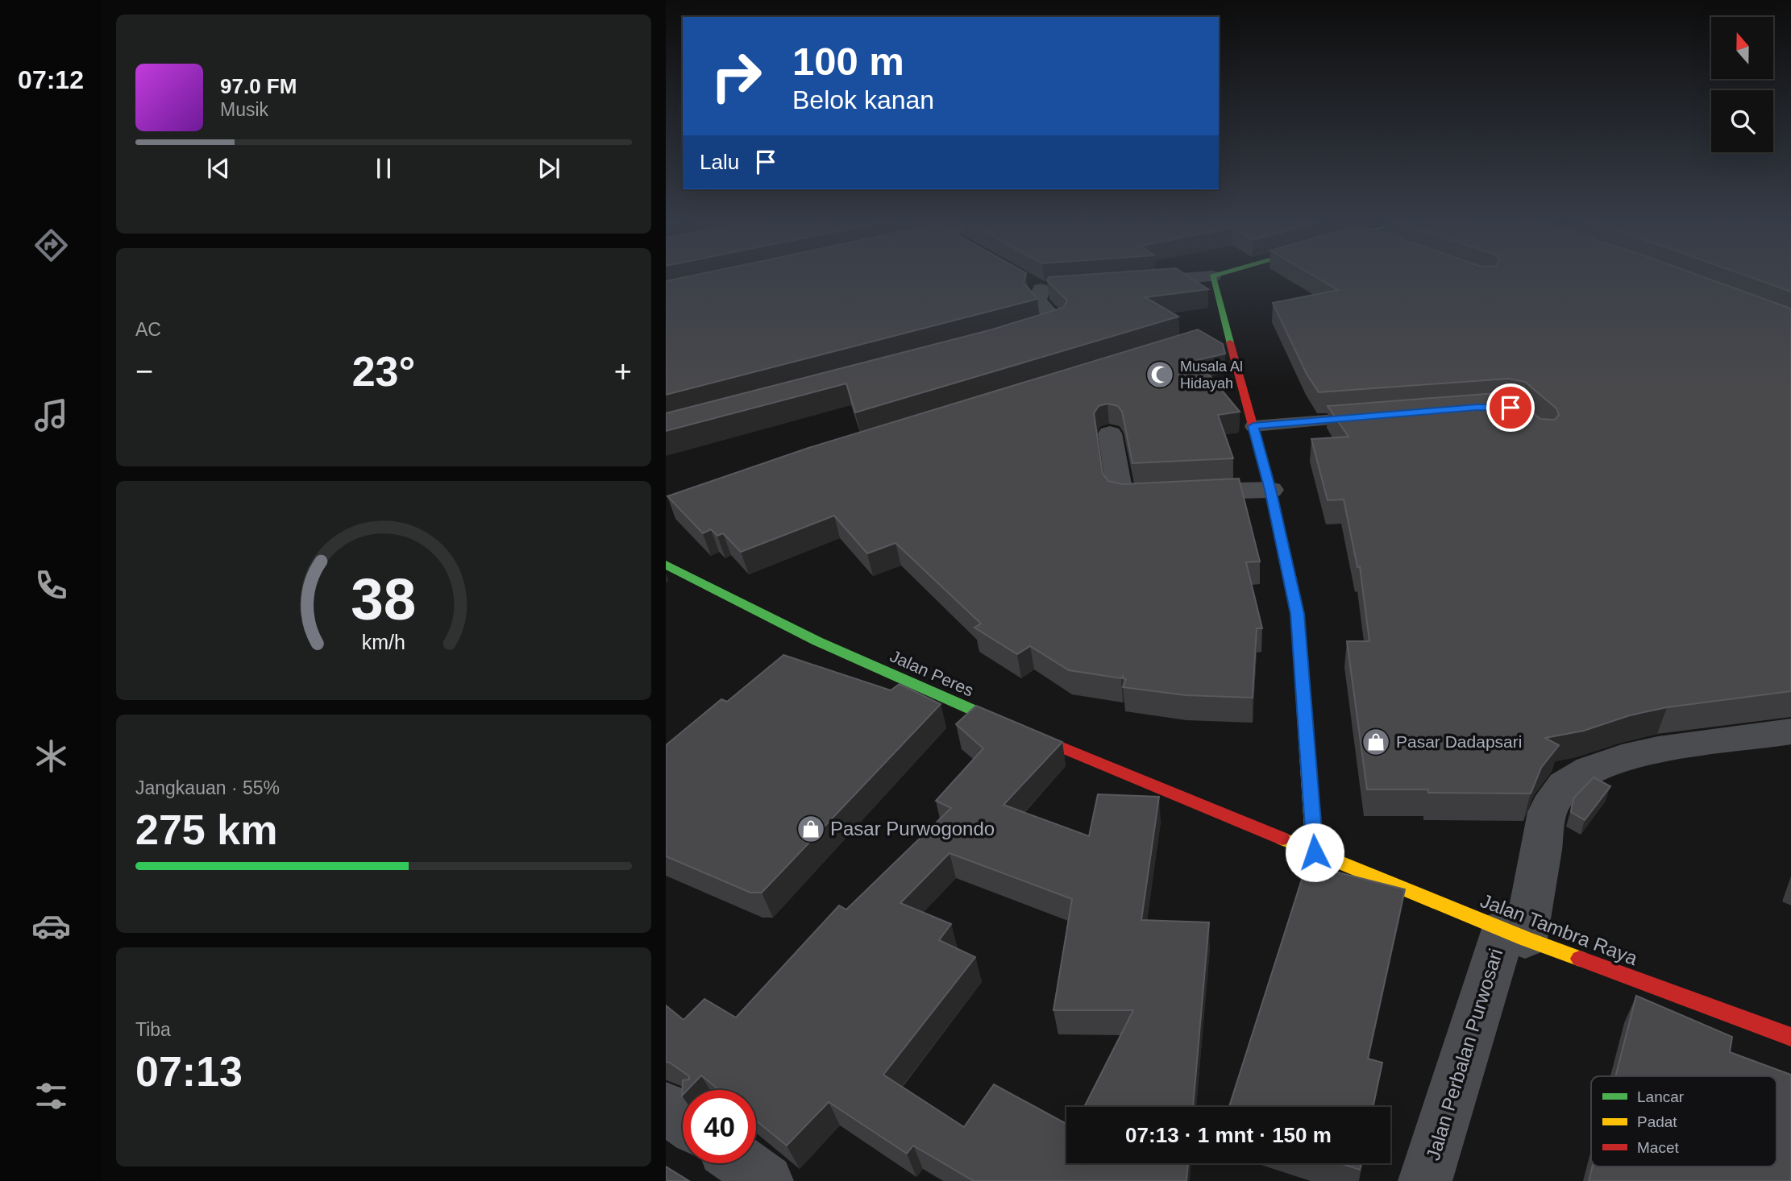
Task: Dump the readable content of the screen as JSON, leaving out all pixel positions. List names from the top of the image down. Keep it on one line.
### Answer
{"streets":{"street":["Jalan Peres","Jalan Tambra Raya","Jalan Perbalan Purwosari"]},"crossings":[["Jalan Peres","Jalan Tambra Raya"],["Jalan Tambra Raya","Jalan Perbalan Purwosari"]],"places":{"mosque":["Musala Al Hidayah"],"shop":["Pasar Dadapsari","Pasar Purwogondo"]},"legend":["Lancar","Padat","Macet"],"north":"top","page":{"tabs":"07:12","turn":["100 m","Belok kanan"],"song":["97.0 FM","Musik"],"then":"Lalu","tile":["AC",["Jangkauan · 55%","275 km"],["Tiba","07:13"]],"heat":["−","23°","+"],"limit":"40","trip":"07:13 · 1 mnt · 150 m","gauge":["38","km/h"]}}
